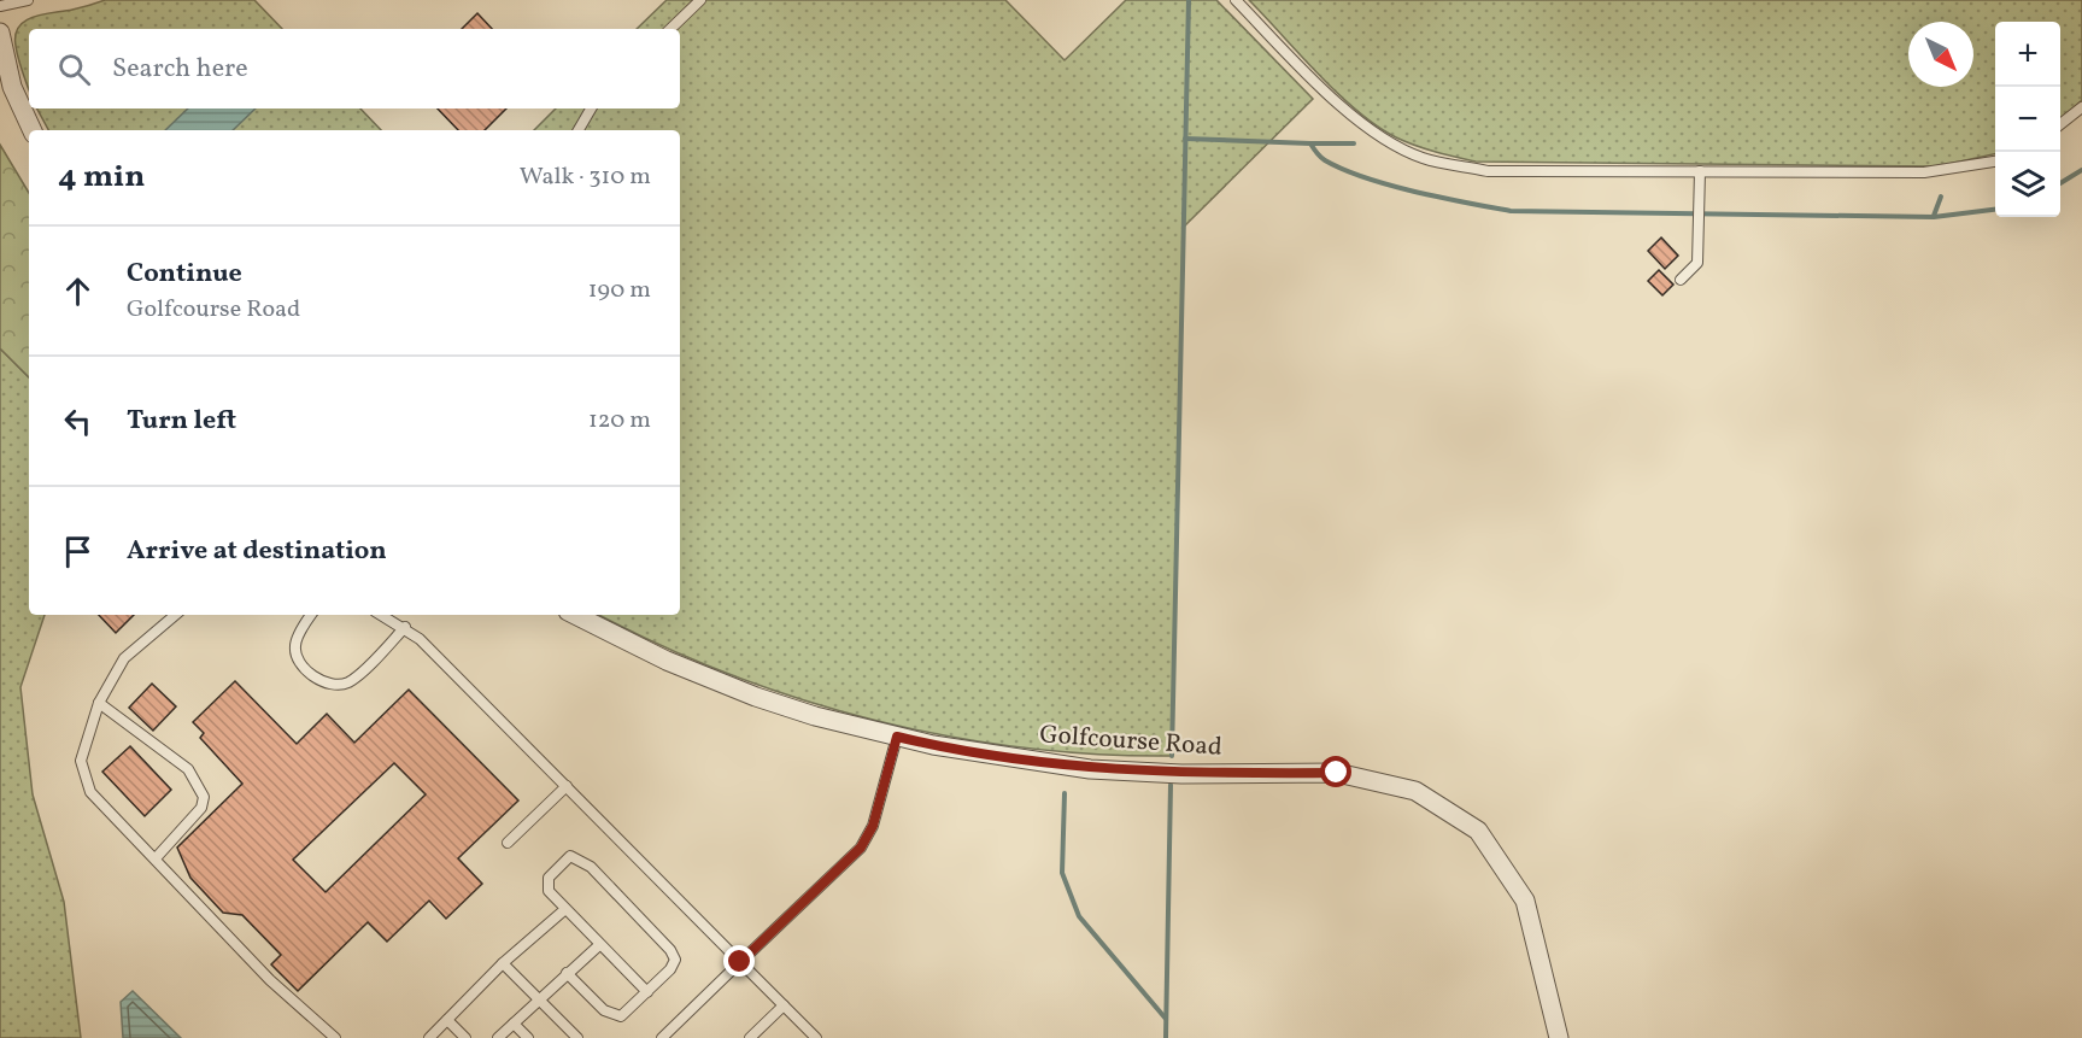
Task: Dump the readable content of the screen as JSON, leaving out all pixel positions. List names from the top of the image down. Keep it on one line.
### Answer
{"streets":{"street":["Golfcourse Road"]},"north":"bottom right","page":{"map_buttons":["+","−"],"search":"Search here","heading":["4 min","Walk · 310 m"],"list":[["Continue","Golfcourse Road","190 m"],["Turn left","120 m"],"Arrive at destination"]}}
